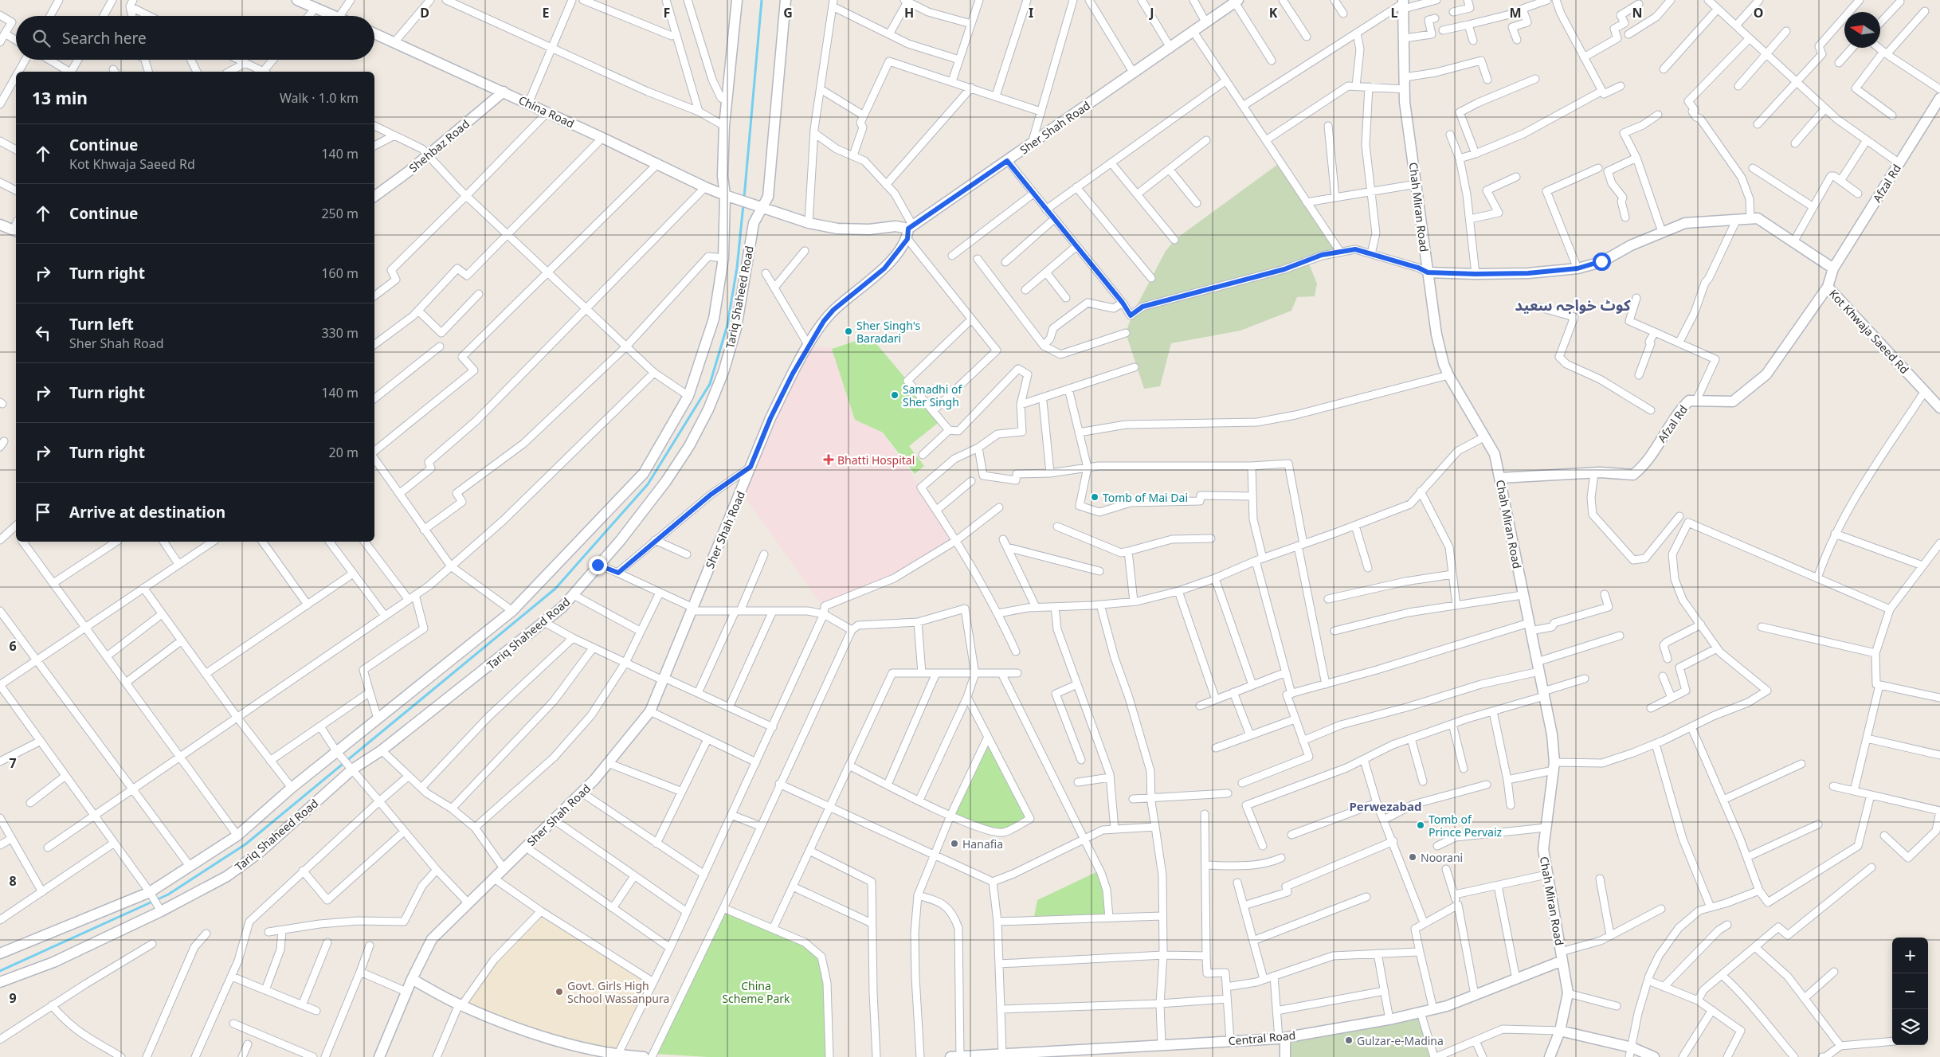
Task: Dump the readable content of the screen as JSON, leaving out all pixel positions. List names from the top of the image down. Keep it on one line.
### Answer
{"streets":{"main road":["China Road","Sher Shah Road","Shehbaz Road","Afzal Rd","Chah Miran Road","Tariq Shaheed Road","Kot Khwaja Saeed Rd","Central Road"]},"crossings":[["China Road","Shehbaz Road"],["China Road","Tariq Shaheed Road"],["Afzal Rd","Chah Miran Road"],["Afzal Rd","Kot Khwaja Saeed Rd"],["Chah Miran Road","Central Road"]],"districts":["کوٹ خواجہ سعید","Perwezabad"],"parks":["China Scheme Park"],"places":{"other":["Sher Singh's Baradari","Samadhi of Sher Singh","Tomb of Mai Dai","Tomb of Prince Pervaiz","Hanafia","Noorani","Govt. Girls High School Wassanpura","Gulzar-e-Madina"],"health":["Bhatti Hospital"]},"north":"left","page":{"search":"Search here","heading":["13 min","Walk · 1.0 km"],"list":[["Continue","Kot Khwaja Saeed Rd","140 m"],["Continue","250 m"],["Turn right","160 m"],["Turn left","Sher Shah Road","330 m"],["Turn right","140 m"],["Turn right","20 m"],"Arrive at destination"],"map_buttons":["+","−"]},"grid":{"columns":["D","E","F","G","H","I","J","K","L","M","N","O"],"rows":["6","7","8","9"]}}
